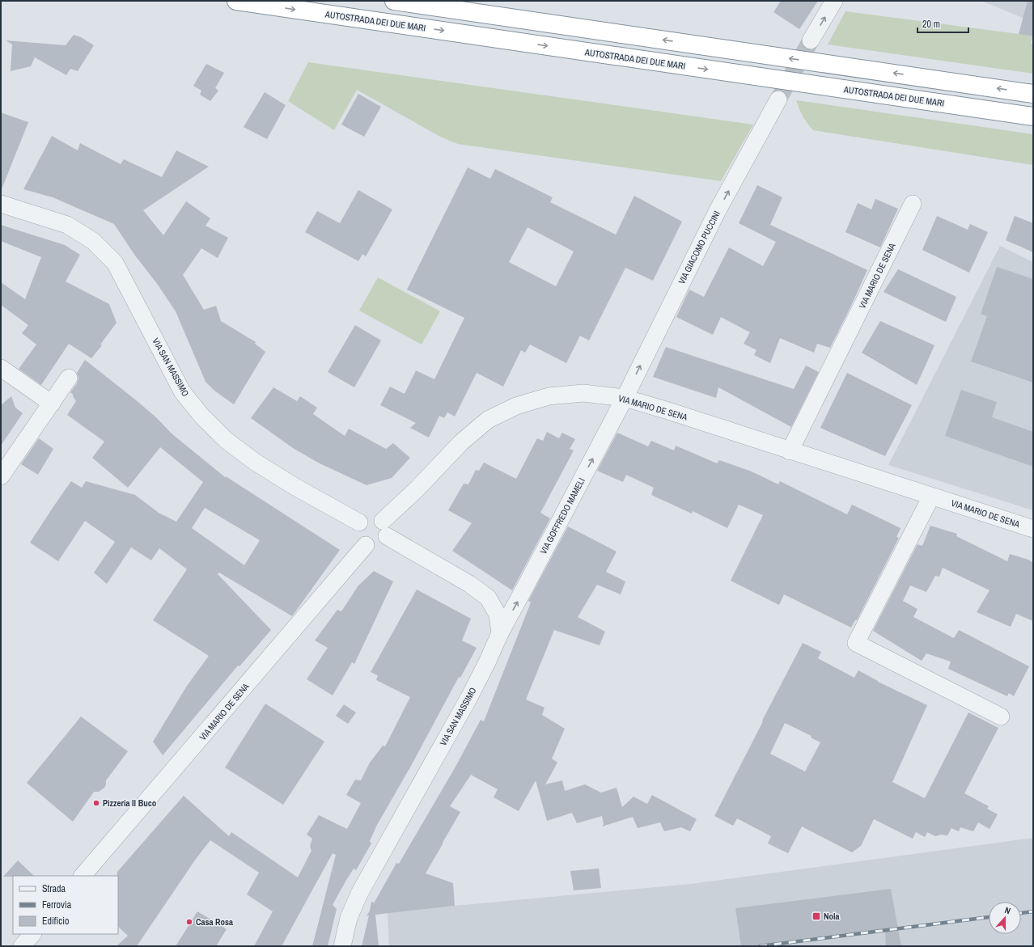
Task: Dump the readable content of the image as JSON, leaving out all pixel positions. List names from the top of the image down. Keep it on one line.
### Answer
{"streets":{"highway":["AUTOSTRADA DEI DUE MARI"],"street":["VIA GIACOMO PUCCINI","VIA MARIO DE SENA","VIA SAN MASSIMO","VIA GOFFREDO MAMELI"]},"crossings":[["VIA GIACOMO PUCCINI","VIA MARIO DE SENA"],["VIA GIACOMO PUCCINI","VIA GOFFREDO MAMELI"],["VIA MARIO DE SENA","VIA SAN MASSIMO"],["VIA MARIO DE SENA","VIA GOFFREDO MAMELI"],["VIA SAN MASSIMO","VIA GOFFREDO MAMELI"]],"one_way":["VIA GIACOMO PUCCINI","VIA GOFFREDO MAMELI"],"places":{"other":["Pizzeria Il Buco","Casa Rosa"],"transit":["Nola"]},"legend":["Strada","Ferrovia","Edificio"],"scale_bar":"20 m","north":"top"}
